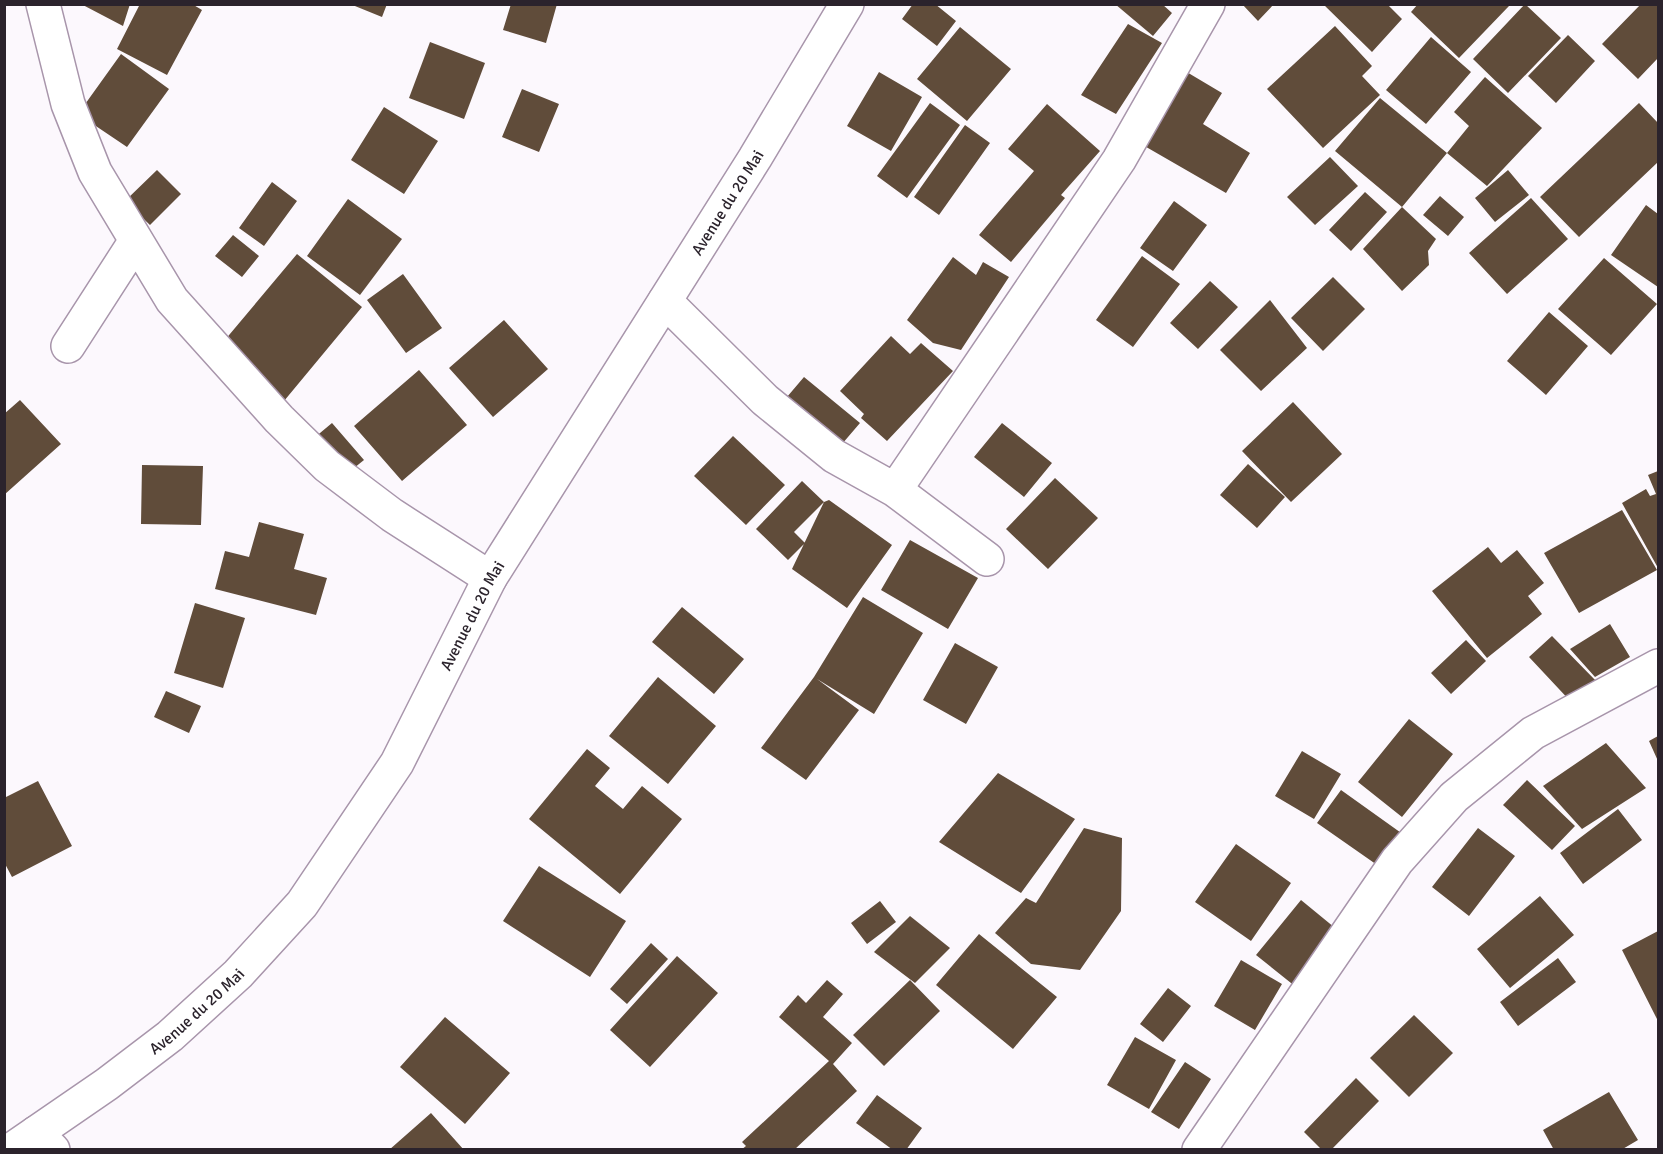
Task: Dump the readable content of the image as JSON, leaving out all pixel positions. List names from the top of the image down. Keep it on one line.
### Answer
{"streets":{"street":["Avenue du 20 Mai"]}}
